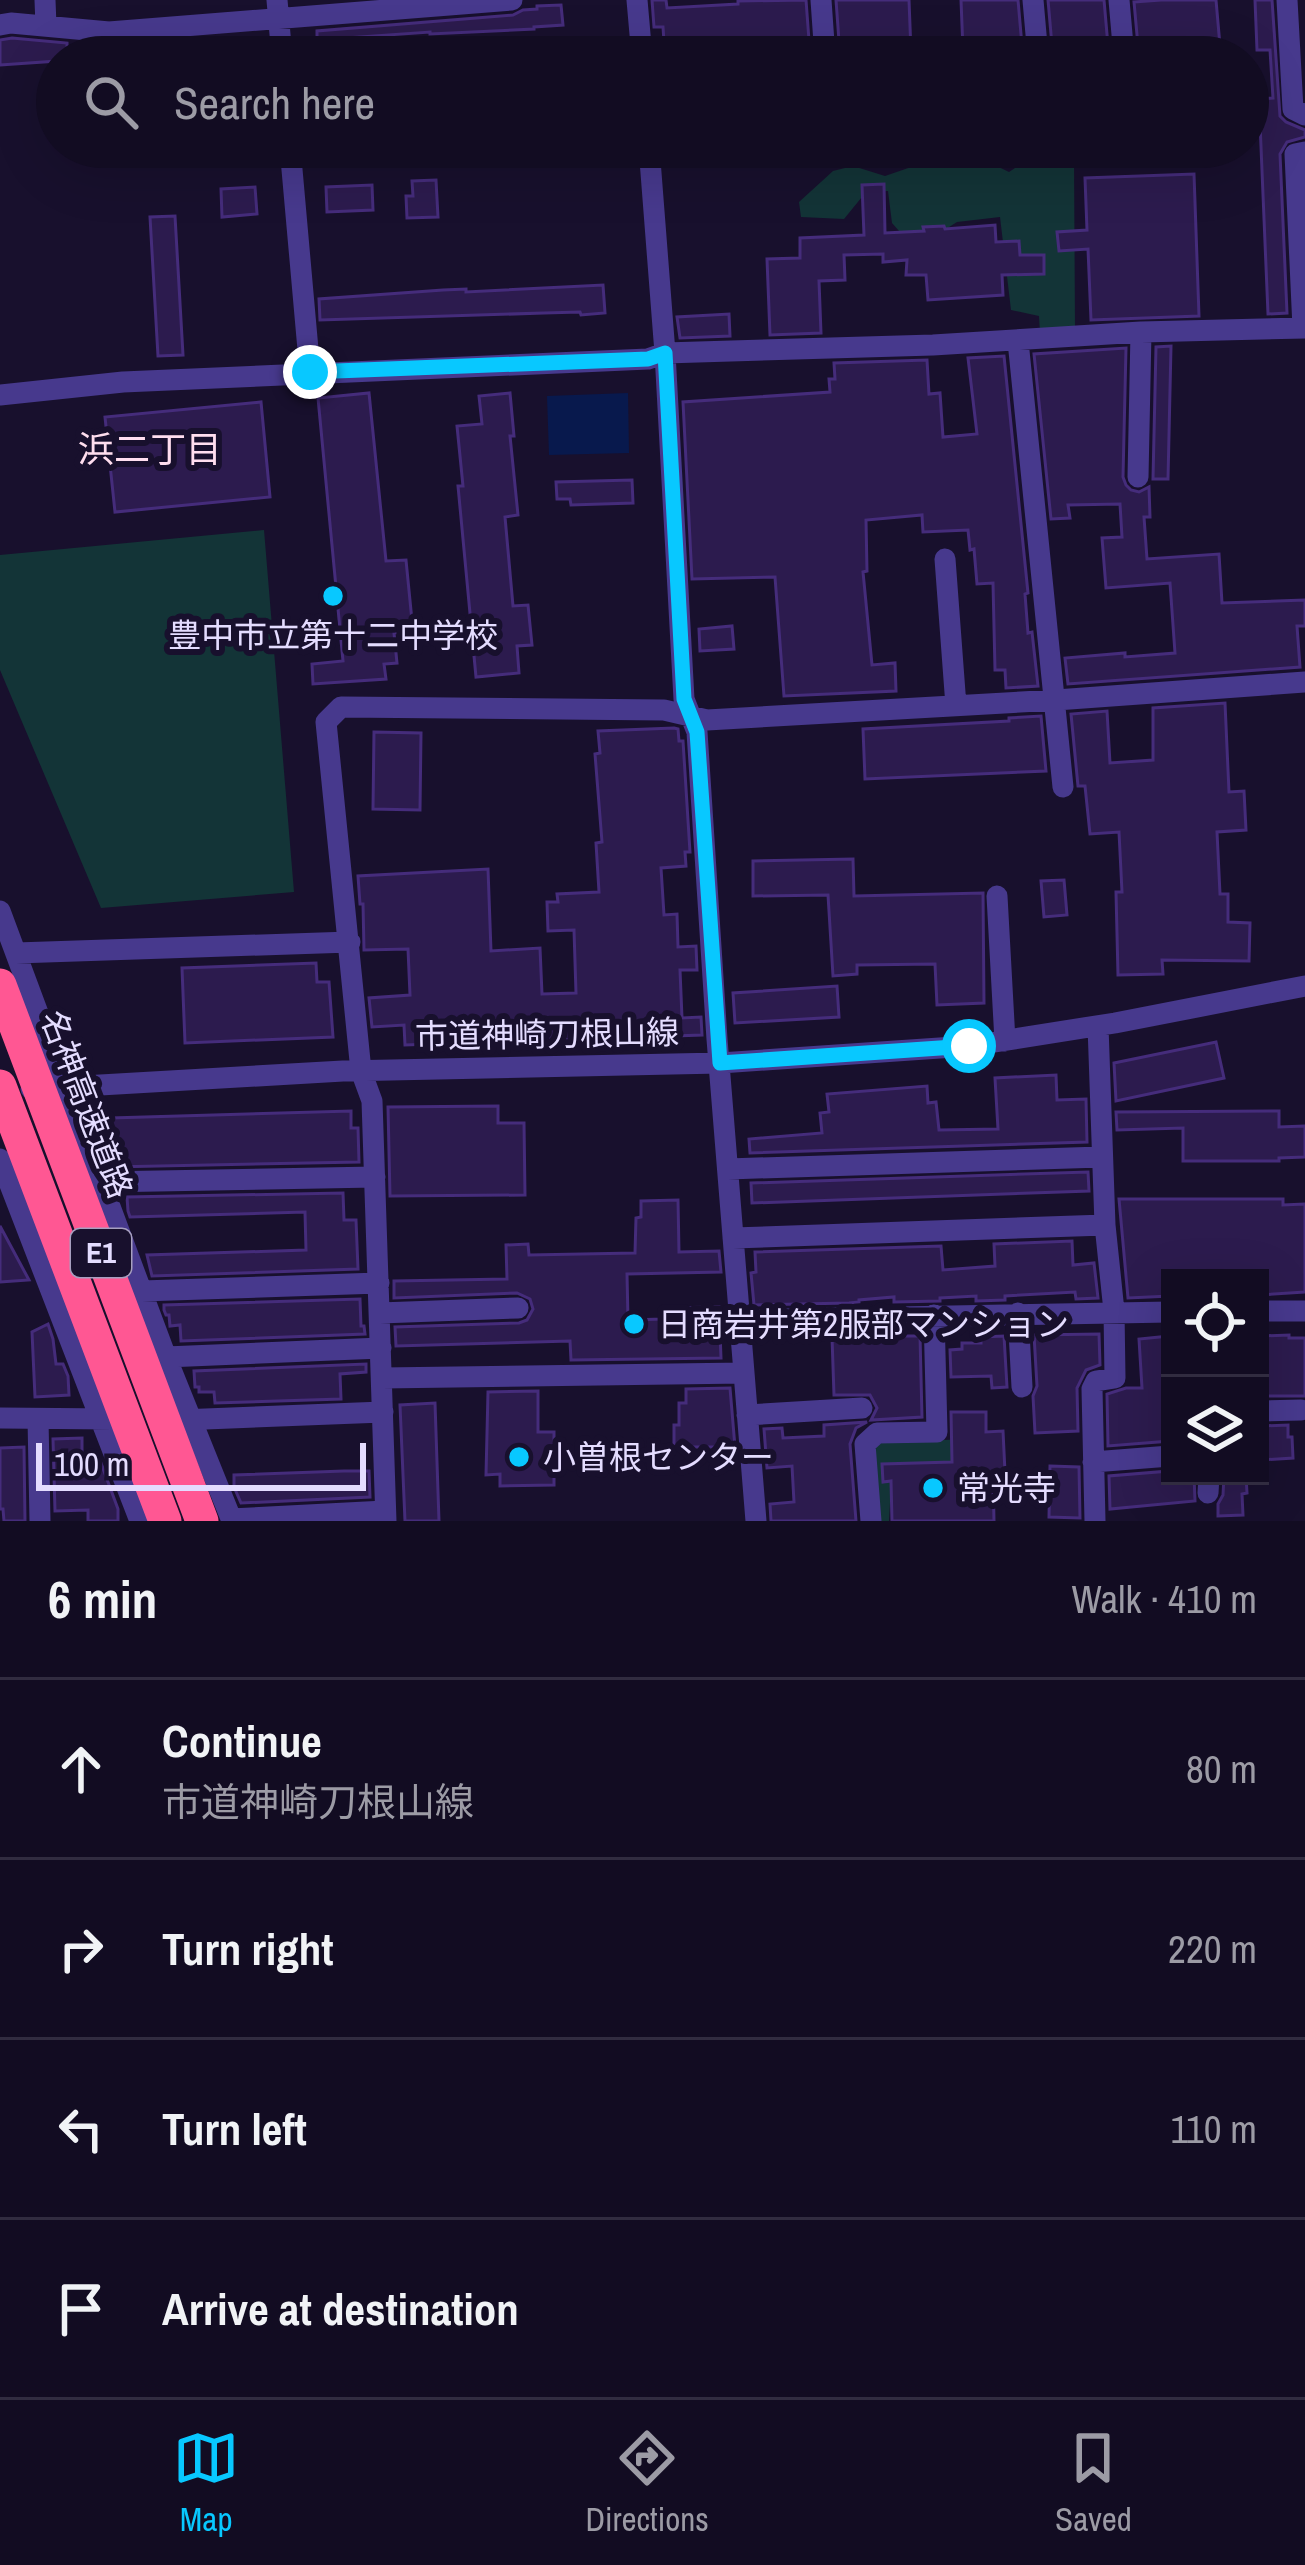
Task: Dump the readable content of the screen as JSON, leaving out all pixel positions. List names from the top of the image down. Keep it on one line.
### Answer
{"streets":{"highway":["名神高速道路","E1"],"street":["市道神崎刀根山線"]},"crossings":[["市道神崎刀根山線","E1"]],"districts":["浜二丁目"],"places":["豊中市立第十二中学校","日商岩井第2服部マンション","小曽根センター","常光寺"],"scale_bar":"100 m","page":{"search":"Search here","scale":"100 m","heading":["6 min","Walk · 410 m"],"list":[["Continue","市道神崎刀根山線","80 m"],["Turn right","220 m"],["Turn left","110 m"],"Arrive at destination"],"nav":["Map","Directions","Saved"]}}
